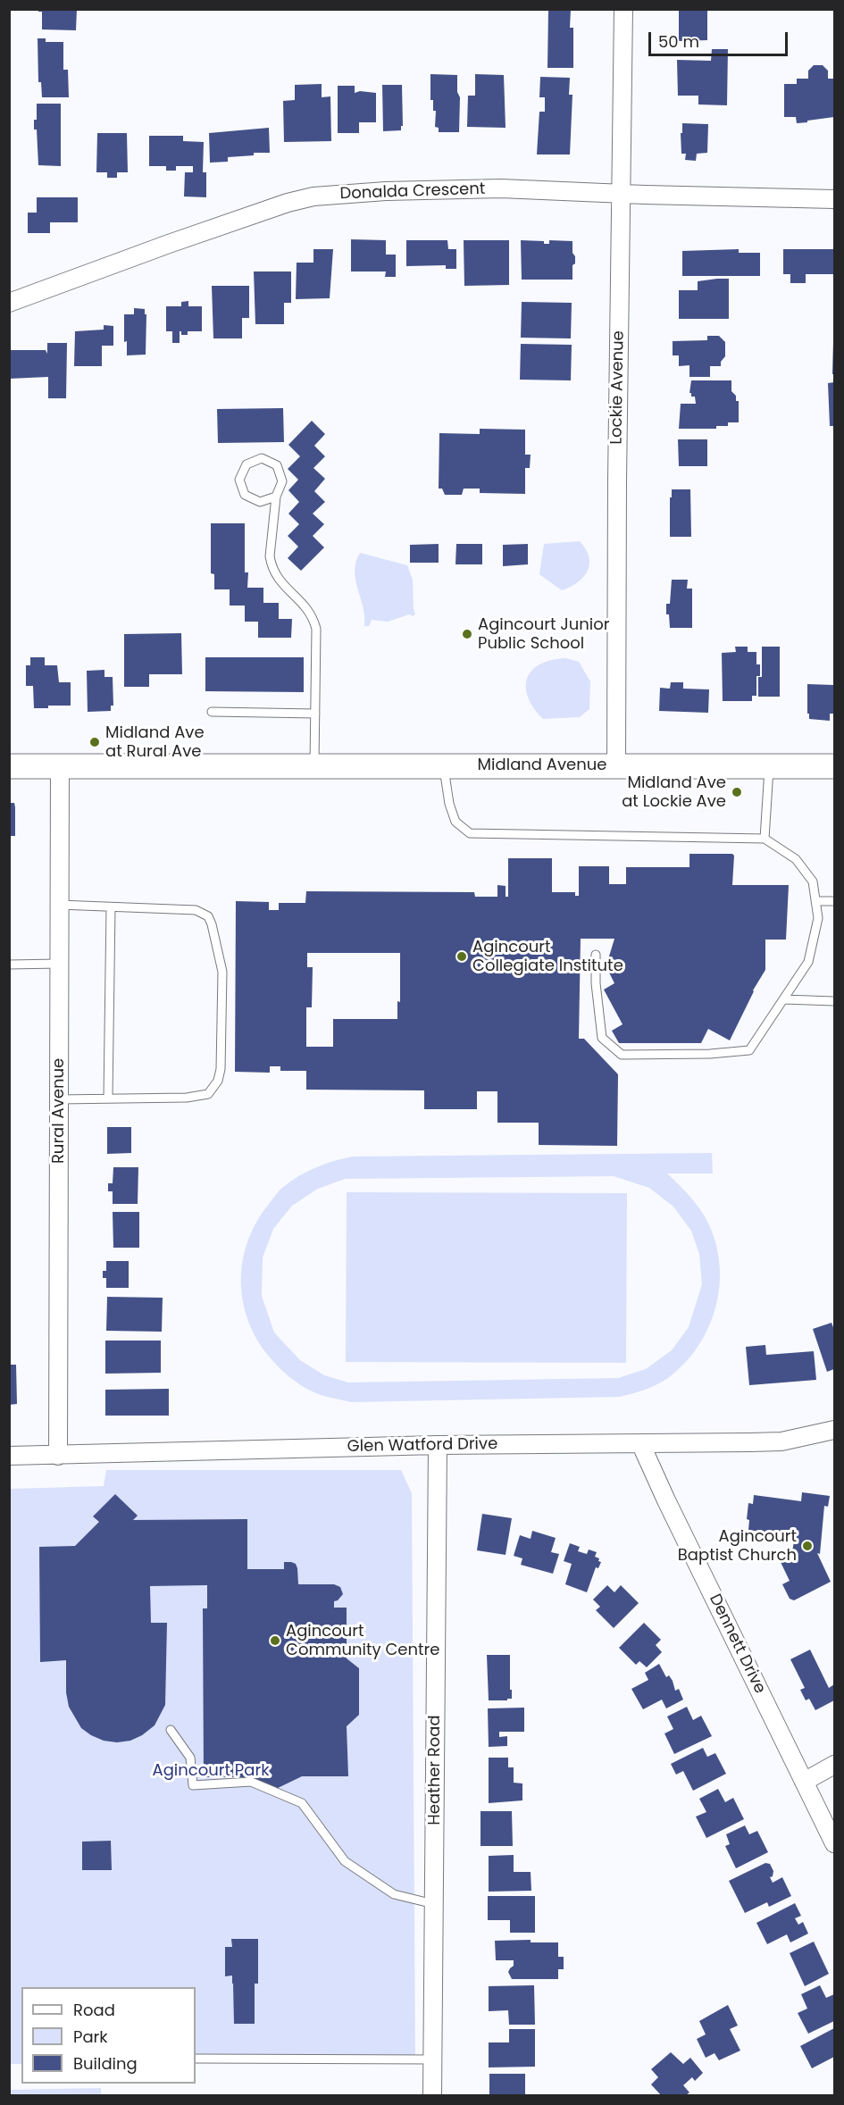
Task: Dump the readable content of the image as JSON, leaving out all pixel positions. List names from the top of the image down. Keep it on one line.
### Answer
{"streets":{"main road":["Midland Avenue"],"street":["Donalda Crescent","Lockie Avenue","Rural Avenue","Glen Watford Drive","Dennett Drive","Heather Road"]},"crossings":[["Donalda Crescent","Lockie Avenue"],["Lockie Avenue","Midland Avenue"],["Midland Avenue","Rural Avenue"],["Rural Avenue","Glen Watford Drive"],["Glen Watford Drive","Dennett Drive"],["Glen Watford Drive","Heather Road"]],"parks":["Agincourt Park"],"places":["Agincourt Junior Public School","Midland Ave at Rural Ave","Midland Ave at Lockie Ave","Agincourt Collegiate Institute","Agincourt Baptist Church","Agincourt Community Centre"],"legend":["Road","Park","Building"],"scale_bar":"50 m"}
